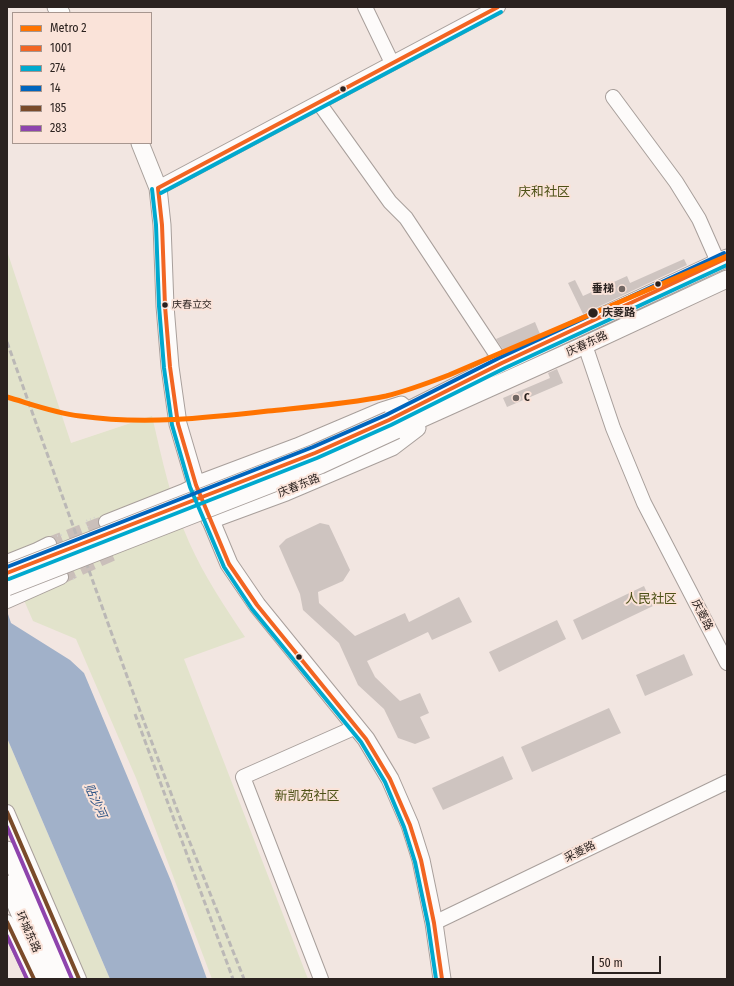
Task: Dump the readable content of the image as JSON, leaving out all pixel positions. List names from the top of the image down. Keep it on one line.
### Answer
{"streets":{"main road":["庆春东路","环城东路"],"street":["庆菱路","采菱路"]},"crossings":[["庆春东路","庆菱路"]],"districts":["庆和社区","人民社区","新凯苑社区"],"water":["贴沙河"],"places":["垂梯","庆春立交","庆菱路","C"],"lines":["transit line 1001","transit line 274","transit line 14","metro line 2","transit line 185","transit line 283"],"legend":["Metro 2","1001","274","14","185","283"],"scale_bar":"50 m"}
